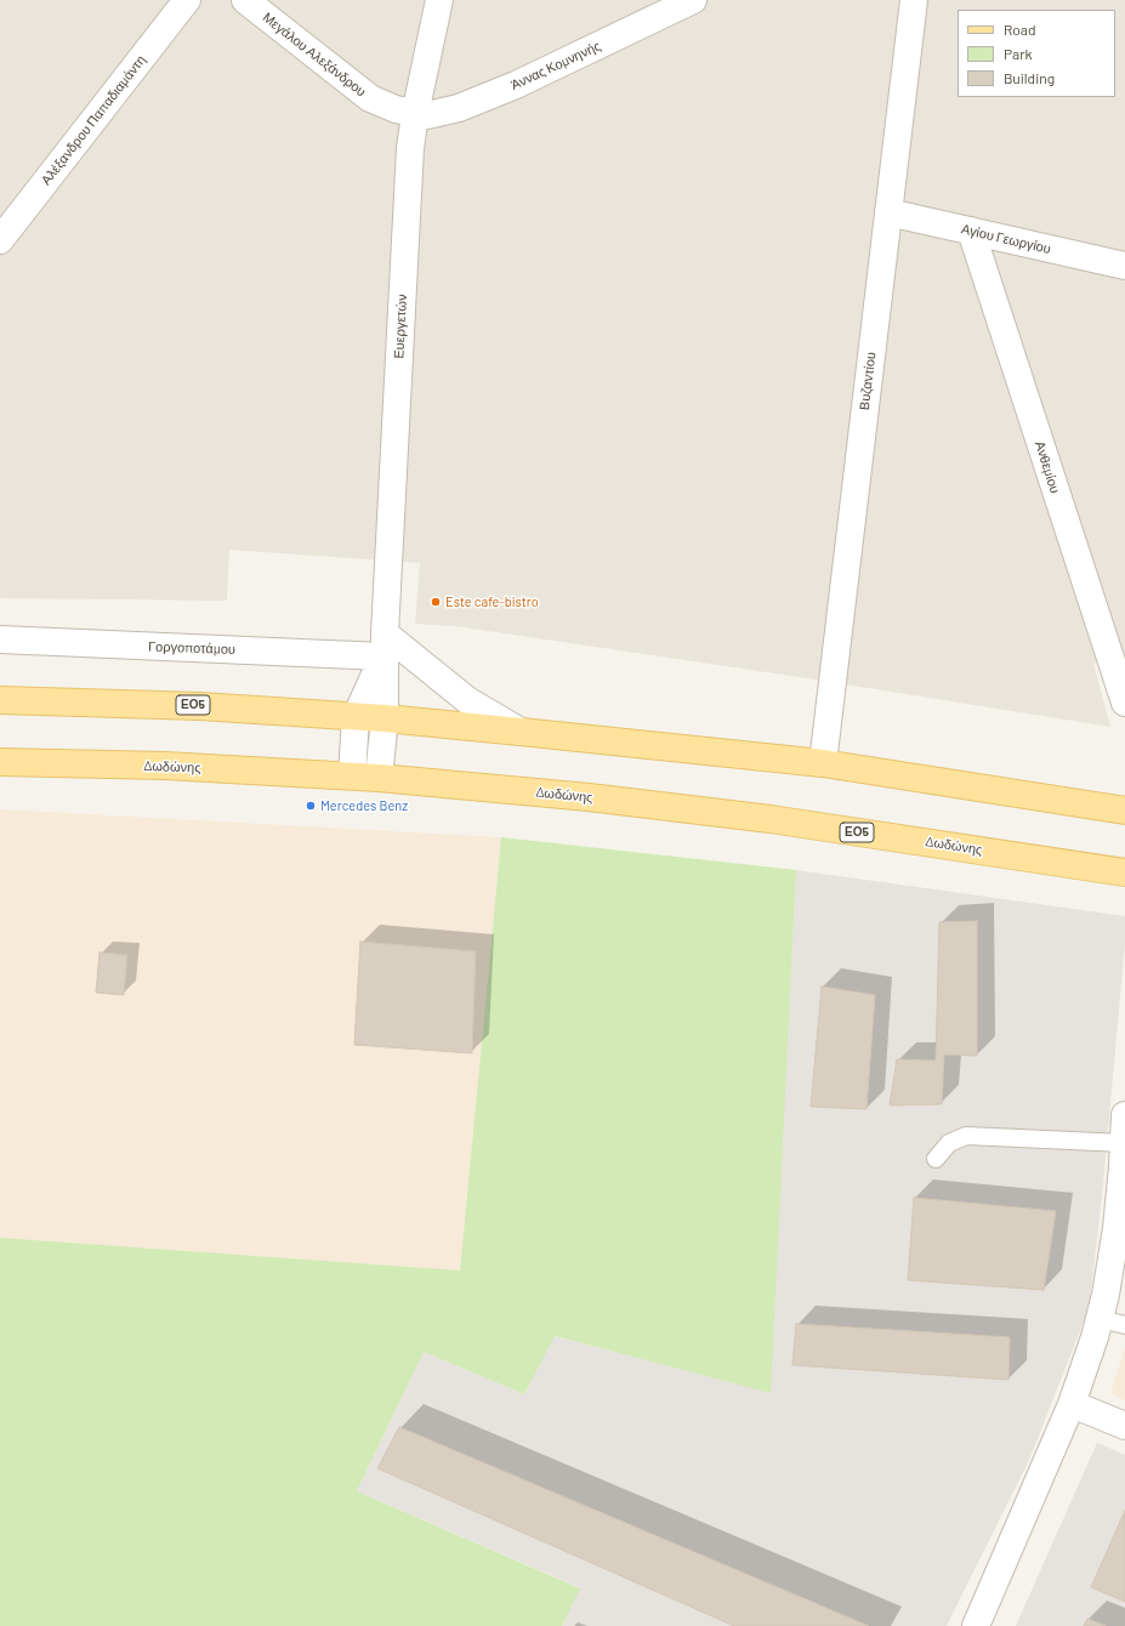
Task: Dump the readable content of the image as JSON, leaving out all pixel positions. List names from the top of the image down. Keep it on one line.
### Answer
{"streets":{"main road":["ΕΟ5","Δωδώνης"],"street":["Μεγάλου Αλεξάνδρου","Άννας Κομνηνής","Αλέξανδρου Παπαδιαμάντη","Αγίου Γεωργίου","Ευεργετών","Βυζαντίου","Ανθεμίου","Γοργοποτάμου"]},"crossings":[["Μεγάλου Αλεξάνδρου","Άννας Κομνηνής"],["Μεγάλου Αλεξάνδρου","Ευεργετών"],["Άννας Κομνηνής","Ευεργετών"],["Αγίου Γεωργίου","Βυζαντίου"],["Αγίου Γεωργίου","Ανθεμίου"],["Ευεργετών","Γοργοποτάμου"],["Ευεργετών","ΕΟ5"],["Ευεργετών","Δωδώνης"],["Βυζαντίου","ΕΟ5"]],"places":["Este cafe-bistro","Mercedes Benz"],"legend":["Road","Park","Building"]}
